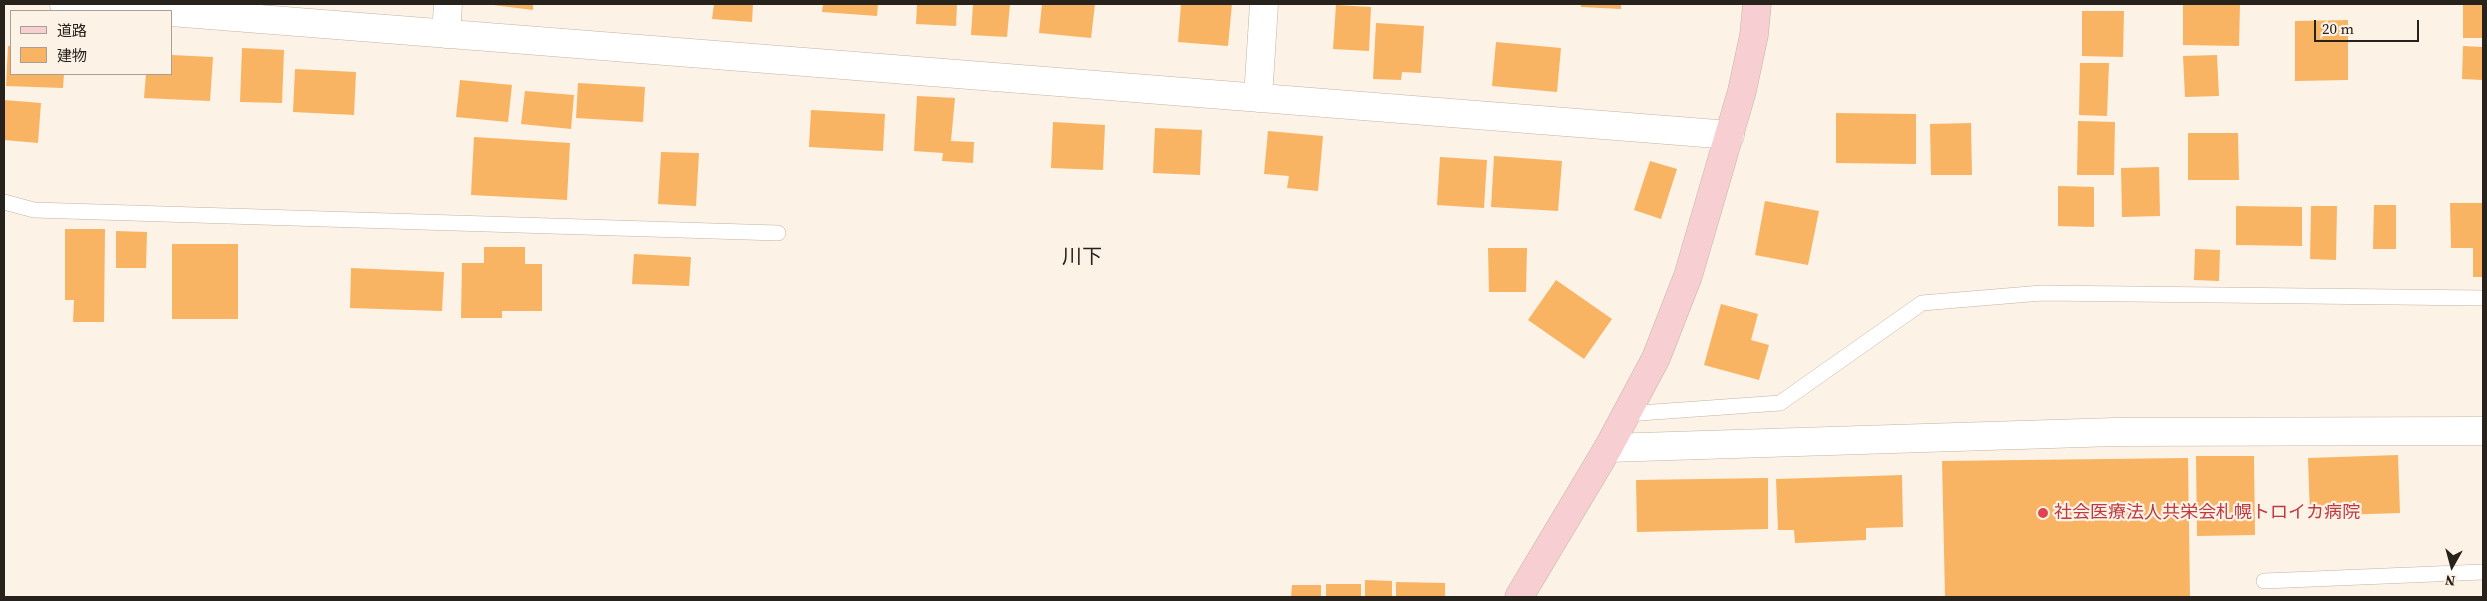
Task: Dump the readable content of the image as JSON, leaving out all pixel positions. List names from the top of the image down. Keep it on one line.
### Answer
{"districts":["川下"],"places":["社会医療法人共栄会札幌トロイカ病院"],"legend":["道路","建物"],"scale_bar":"20 m","north":"bottom"}
